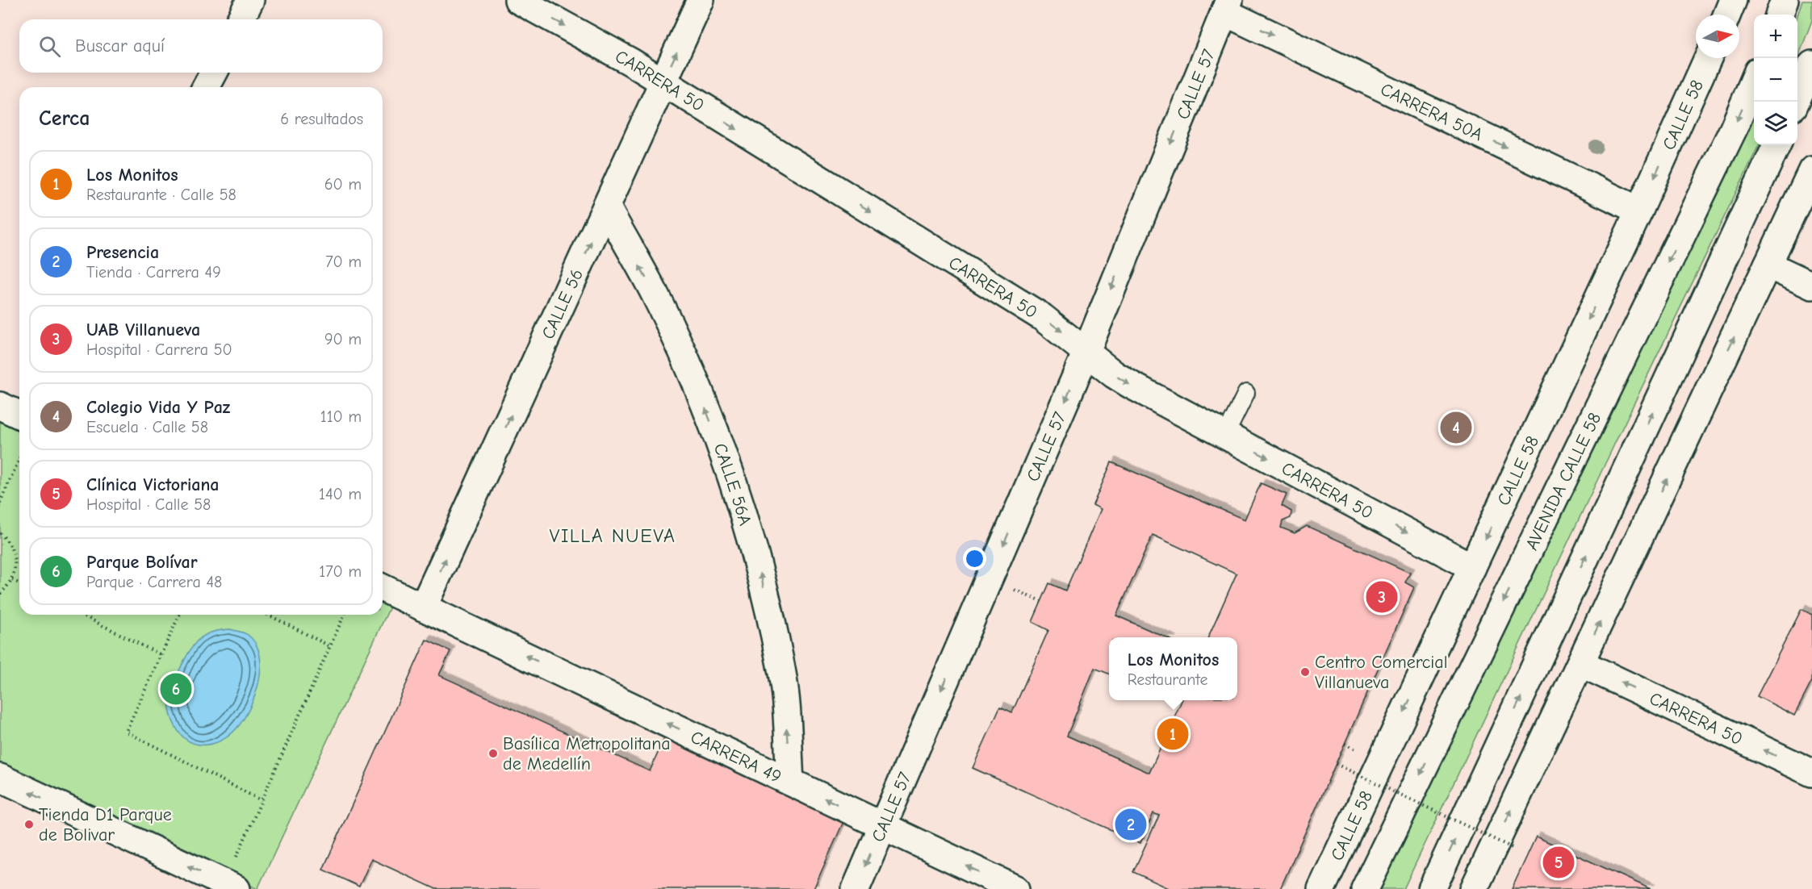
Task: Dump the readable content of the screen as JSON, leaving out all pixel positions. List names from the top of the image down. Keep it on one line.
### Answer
{"streets":{"street":["CARRERA 50","CALLE 57","CARRERA 50A","CALLE 58","CALLE 56","AVENIDA CALLE 58","CALLE 56A","CARRERA 49"]},"crossings":[["CARRERA 50","CALLE 57"],["CARRERA 50","CALLE 58"],["CARRERA 50","CALLE 56"],["CALLE 57","CARRERA 50A"],["CALLE 57","CARRERA 49"],["CARRERA 50A","CALLE 58"],["CALLE 56","CALLE 56A"],["CALLE 56","CARRERA 49"],["CALLE 56A","CARRERA 49"]],"one_way":["CALLE 57","CARRERA 50A","CALLE 56","CALLE 56A","CARRERA 49"],"districts":["VILLA NUEVA"],"places":["Centro Comercial Villanueva","Basílica Metropolitana de Medellín","Tienda D1 Parque de Bolivar"],"north":"right","page":{"map_buttons":["+","−"],"search":"Buscar aquí","heading":["Cerca","6 resultados"],"list":[{"mark":"1","name":"Los Monitos","note":"Restaurante · Calle 58","value":"60 m"},{"mark":"2","name":"Presencia","note":"Tienda · Carrera 49","value":"70 m"},{"mark":"3","name":"UAB Villanueva","note":"Hospital · Carrera 50","value":"90 m"},{"mark":"4","name":"Colegio Vida Y Paz","note":"Escuela · Calle 58","value":"110 m"},{"mark":"5","name":"Clínica Victoriana","note":"Hospital · Calle 58","value":"140 m"},{"mark":"6","name":"Parque Bolívar","note":"Parque · Carrera 48","value":"170 m"}],"pins":["4","3","6","1","2","5"],"popup":["Los Monitos","Restaurante"]}}
